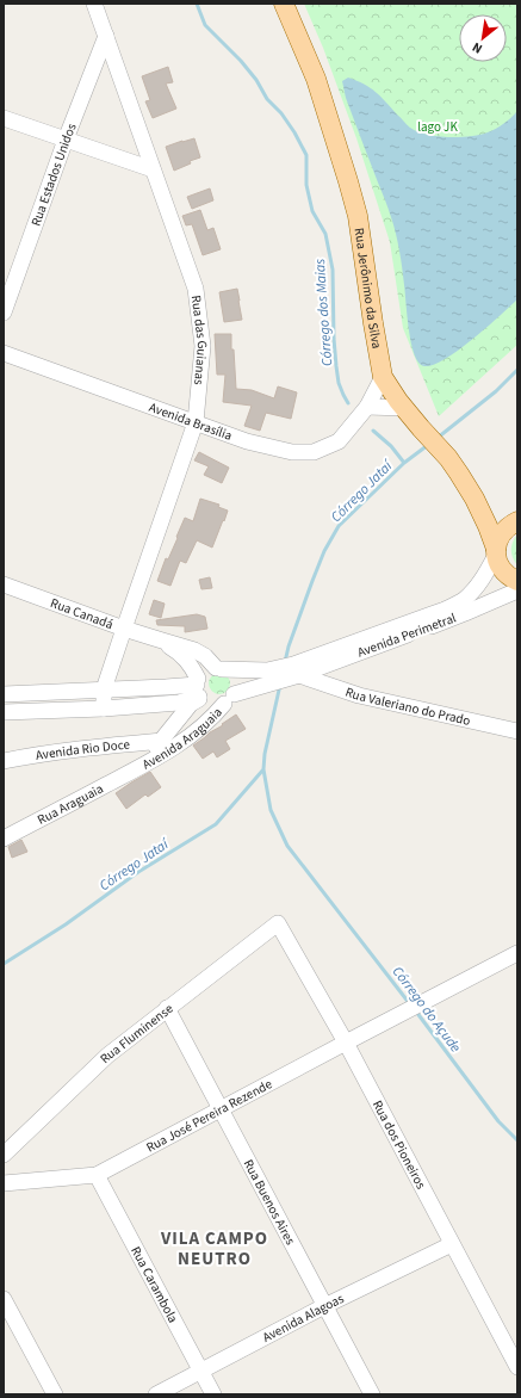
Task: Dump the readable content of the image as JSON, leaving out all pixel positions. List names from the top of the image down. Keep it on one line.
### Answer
{"streets":{"main road":["Rua Jerônimo da Silva"],"street":["Rua Estados Unidos","Rua das Guianas","Avenida Brasília","Rua Canadá","Avenida Perimetral","Rua Valeriano do Prado","Avenida Araguaia","Avenida Rio Doce","Rua Araguaia","Rua Fluminense","Rua José Pereira Rezende","Rua dos Pioneiros","Rua Buenos Aires","Rua Carambola","Avenida Alagoas"]},"crossings":[["Rua Estados Unidos","Rua das Guianas"],["Rua Jerônimo da Silva","Avenida Brasília"],["Rua Jerônimo da Silva","Avenida Perimetral"],["Rua das Guianas","Avenida Brasília"],["Rua das Guianas","Rua Canadá"],["Rua Canadá","Avenida Araguaia"],["Avenida Perimetral","Rua Valeriano do Prado"],["Avenida Araguaia","Rua Araguaia"],["Rua Fluminense","Rua dos Pioneiros"],["Rua Fluminense","Rua Buenos Aires"],["Rua José Pereira Rezende","Rua dos Pioneiros"],["Rua José Pereira Rezende","Rua Buenos Aires"],["Rua José Pereira Rezende","Rua Carambola"],["Rua dos Pioneiros","Avenida Alagoas"],["Rua Buenos Aires","Avenida Alagoas"],["Rua Carambola","Avenida Alagoas"]],"districts":["VILA CAMPO NEUTRO"],"water":["Córrego dos Maias","Córrego Jataí","Córrego do Açude"],"parks":["lago JK"],"north":"bottom left"}
